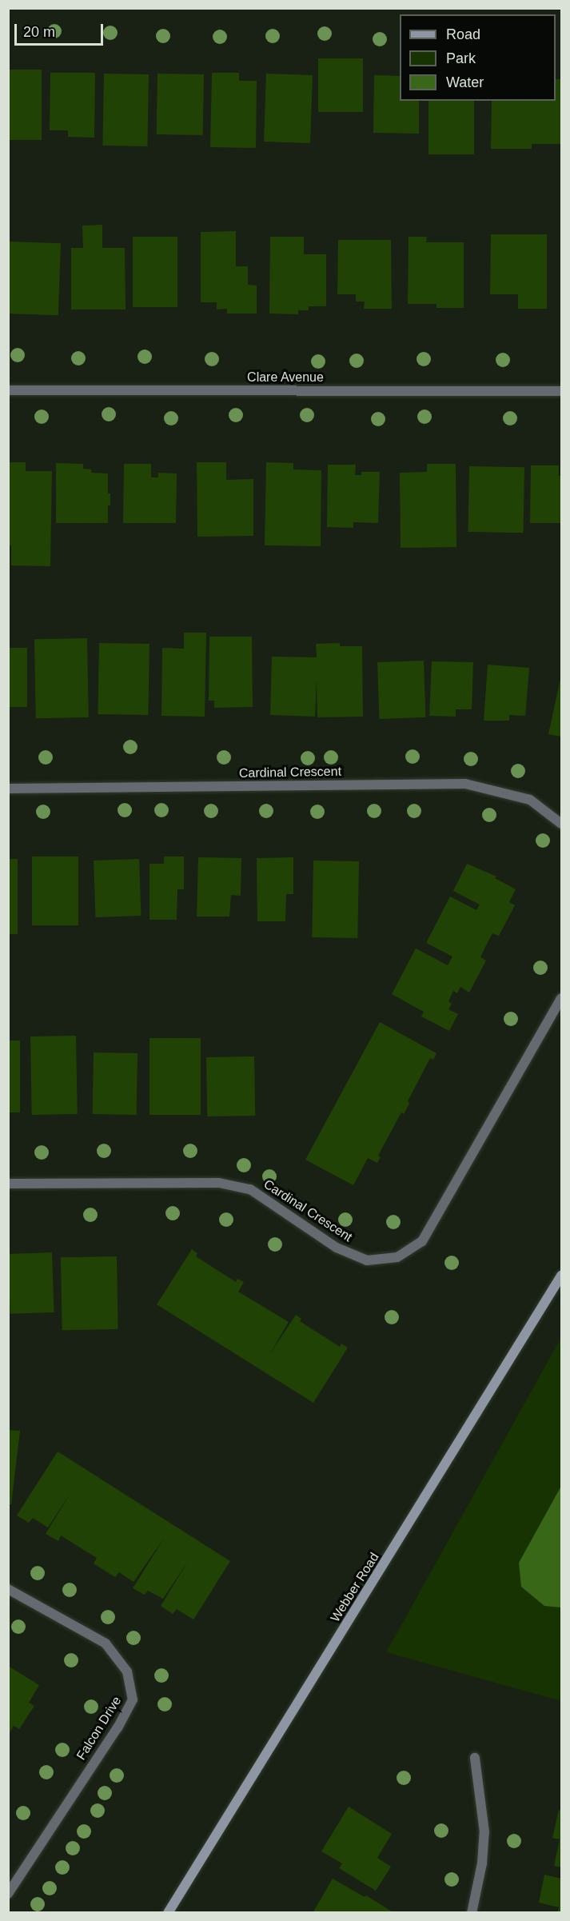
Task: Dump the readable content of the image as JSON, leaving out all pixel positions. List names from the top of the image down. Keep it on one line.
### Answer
{"streets":{"main road":["Webber Road"],"street":["Clare Avenue","Cardinal Crescent","Falcon Drive"]},"legend":["Road","Park","Water"],"scale_bar":"20 m"}
